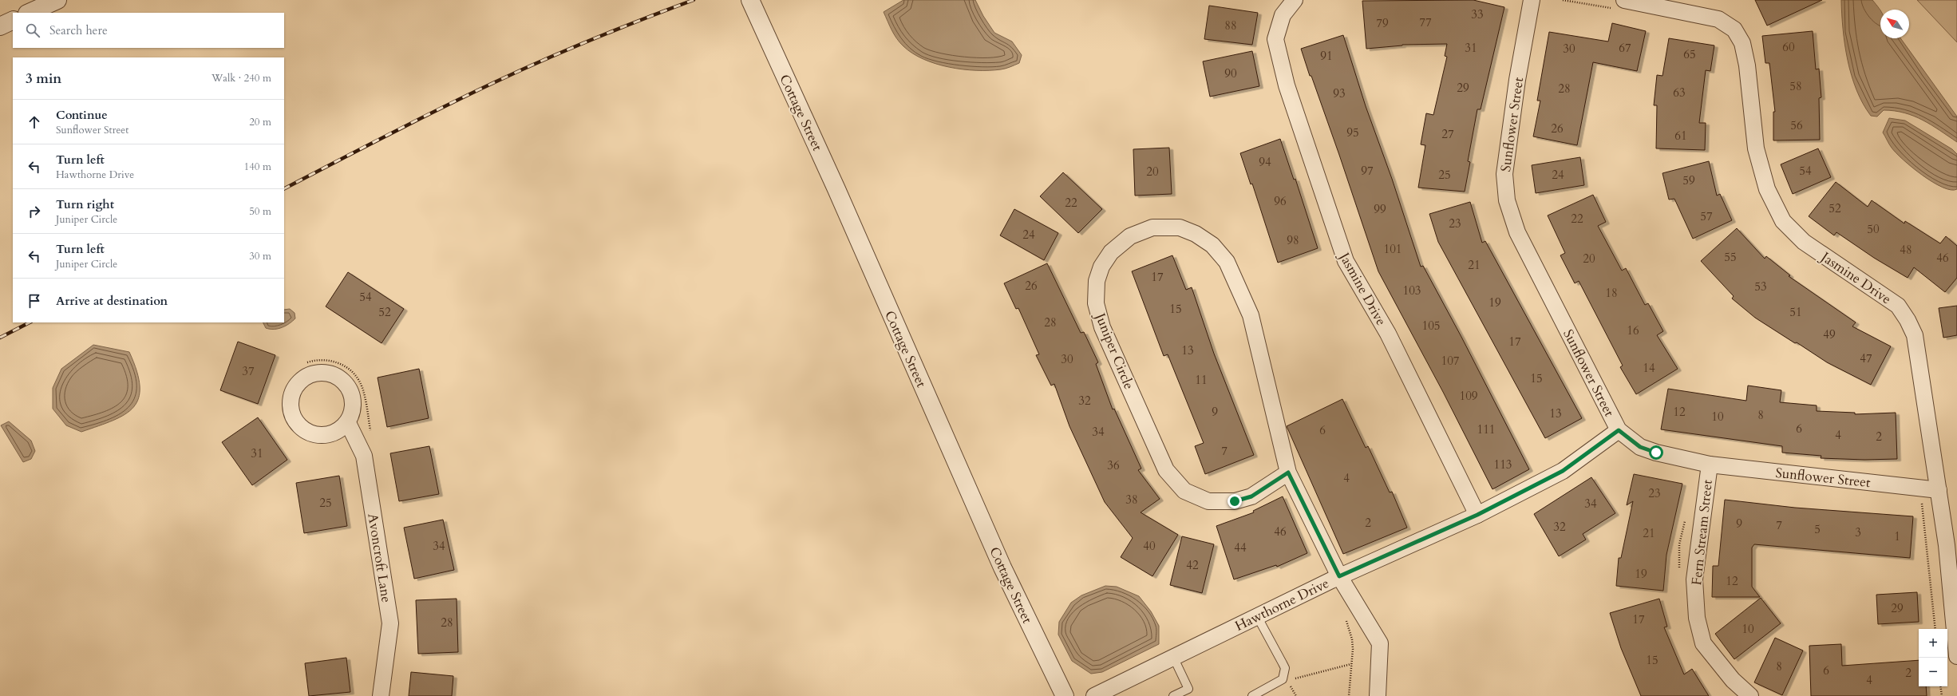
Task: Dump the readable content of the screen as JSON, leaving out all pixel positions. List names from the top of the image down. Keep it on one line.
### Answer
{"streets":{"street":["Cottage Street","Sunflower Street","Jasmine Drive","Juniper Circle","Fern Stream Street","Avoncroft Lane","Hawthorne Drive"]},"crossings":[["Sunflower Street","Jasmine Drive"],["Sunflower Street","Fern Stream Street"],["Sunflower Street","Hawthorne Drive"],["Jasmine Drive","Hawthorne Drive"],["Juniper Circle","Hawthorne Drive"]],"house_numbers":["33","77","79","88","60","31","67","30","65","91","90","58","29","28","63","93","56","26","95","27","61","94","97","54","20","25","24","59","96","22","52","99","57","22","23","50","24","98","101","48","55","46","20","21","17","26","53","103","18","54","19","15","52","51","28","105","16","49","17","13","47","30","107","14","37","15","11","109","32","9","12","13","8","10","6","111","6","34","4","2","7","31","113","36","4","23","38","25","34","2","9","7","32","5","46","3","21","1","34","40","44","42","19","12","29","17","28","10","15","8","6","2","4"],"north":"top left","page":{"search":"Search here","heading":["3 min","Walk · 240 m"],"list":[["Continue","Sunflower Street","20 m"],["Turn left","Hawthorne Drive","140 m"],["Turn right","Juniper Circle","50 m"],["Turn left","Juniper Circle","30 m"],"Arrive at destination"],"map_buttons":["+","−"]}}
